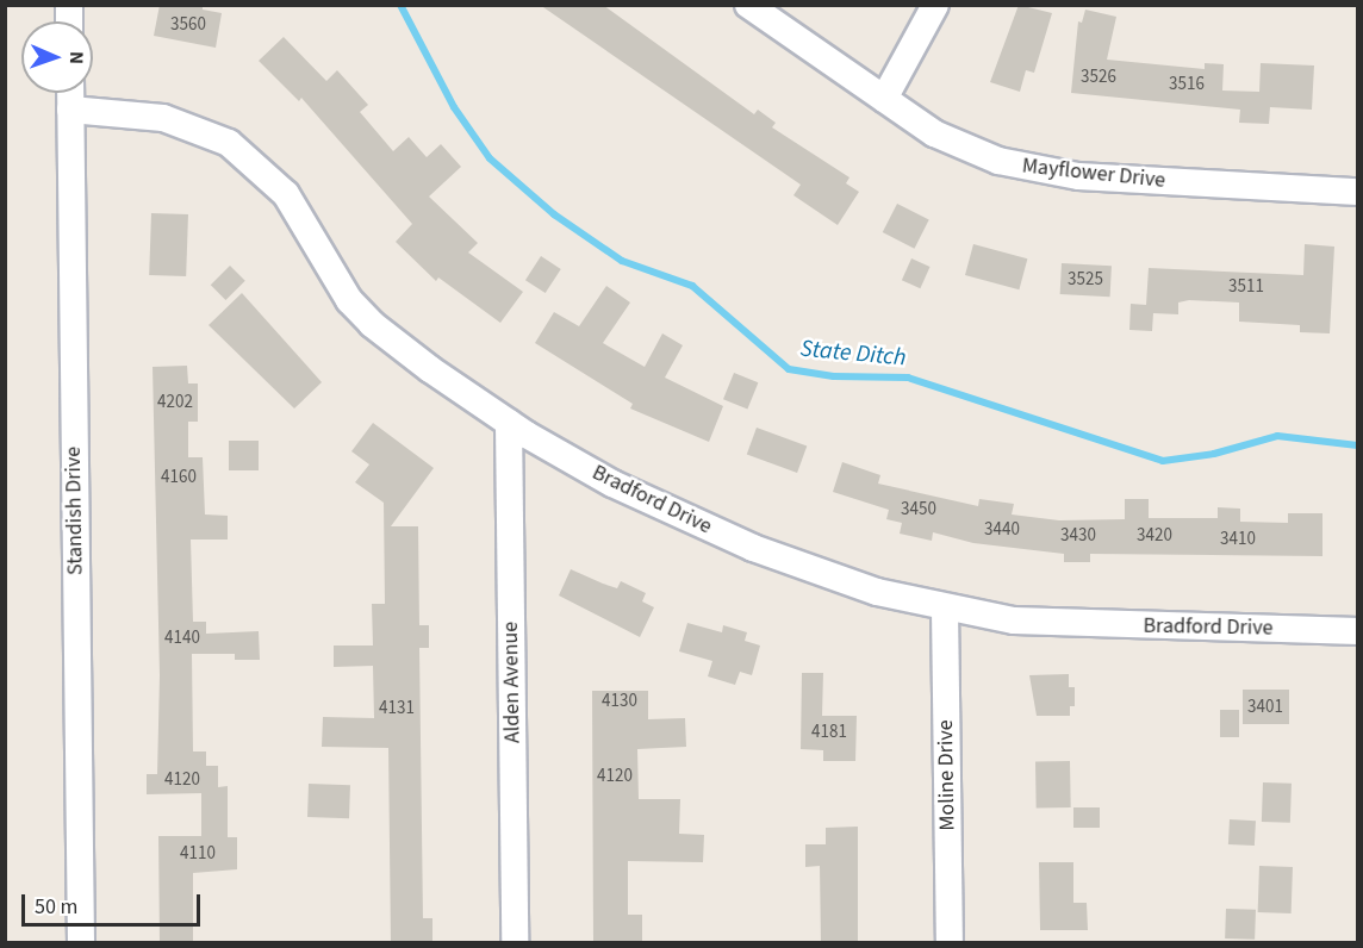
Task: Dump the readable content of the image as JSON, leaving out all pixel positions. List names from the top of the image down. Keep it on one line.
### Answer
{"streets":{"street":["Mayflower Drive","Bradford Drive","Standish Drive","Alden Avenue","Moline Drive"]},"crossings":[["Bradford Drive","Standish Drive"],["Bradford Drive","Alden Avenue"],["Bradford Drive","Moline Drive"]],"water":["State Ditch"],"house_numbers":["3560","3526","3516","3525","3511","4202","4160","3450","3440","3430","3420","3410","4140","4130","3401","4131","4181","4120","4120","4110"],"scale_bar":"50 m","north":"right"}
